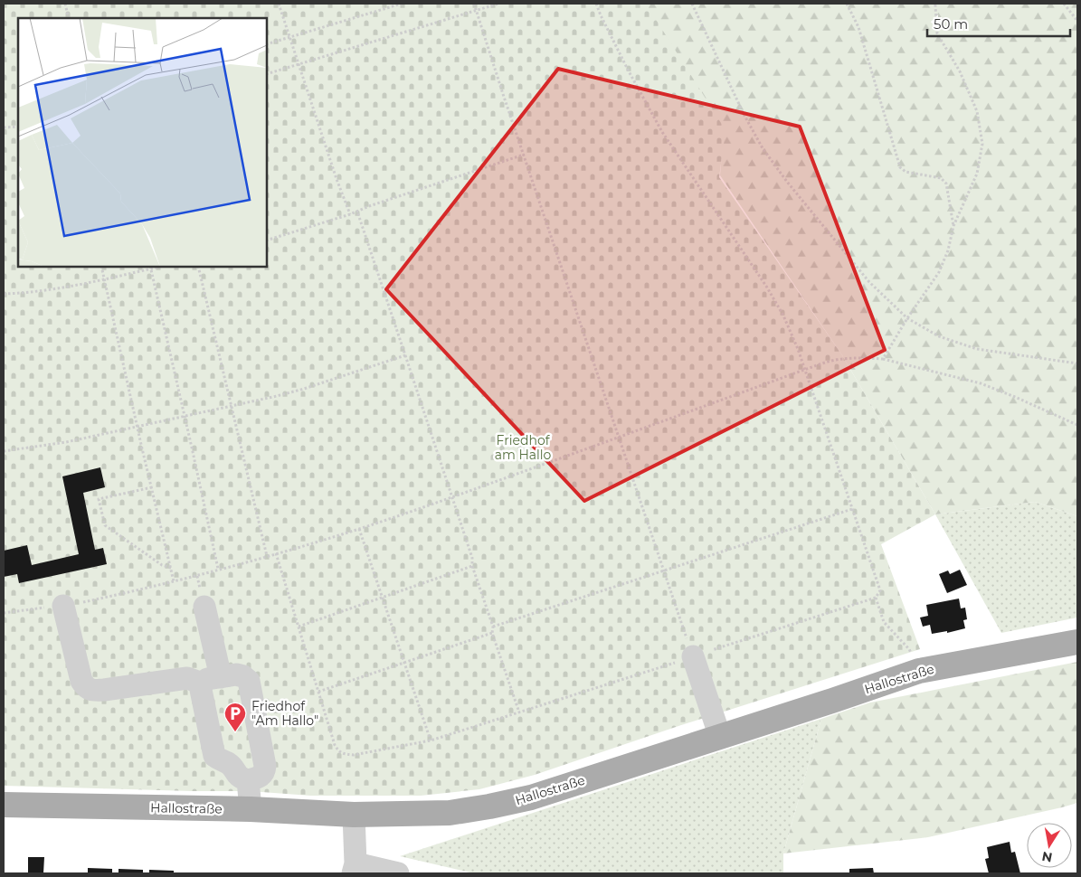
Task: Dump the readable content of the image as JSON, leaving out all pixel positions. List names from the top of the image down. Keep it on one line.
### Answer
{"streets":{"main road":["Hallostraße"]},"parks":["Friedhof am Hallo"],"places":{"parking":["Friedhof \"Am Hallo\""]},"scale_bar":"50 m","north":"bottom"}
